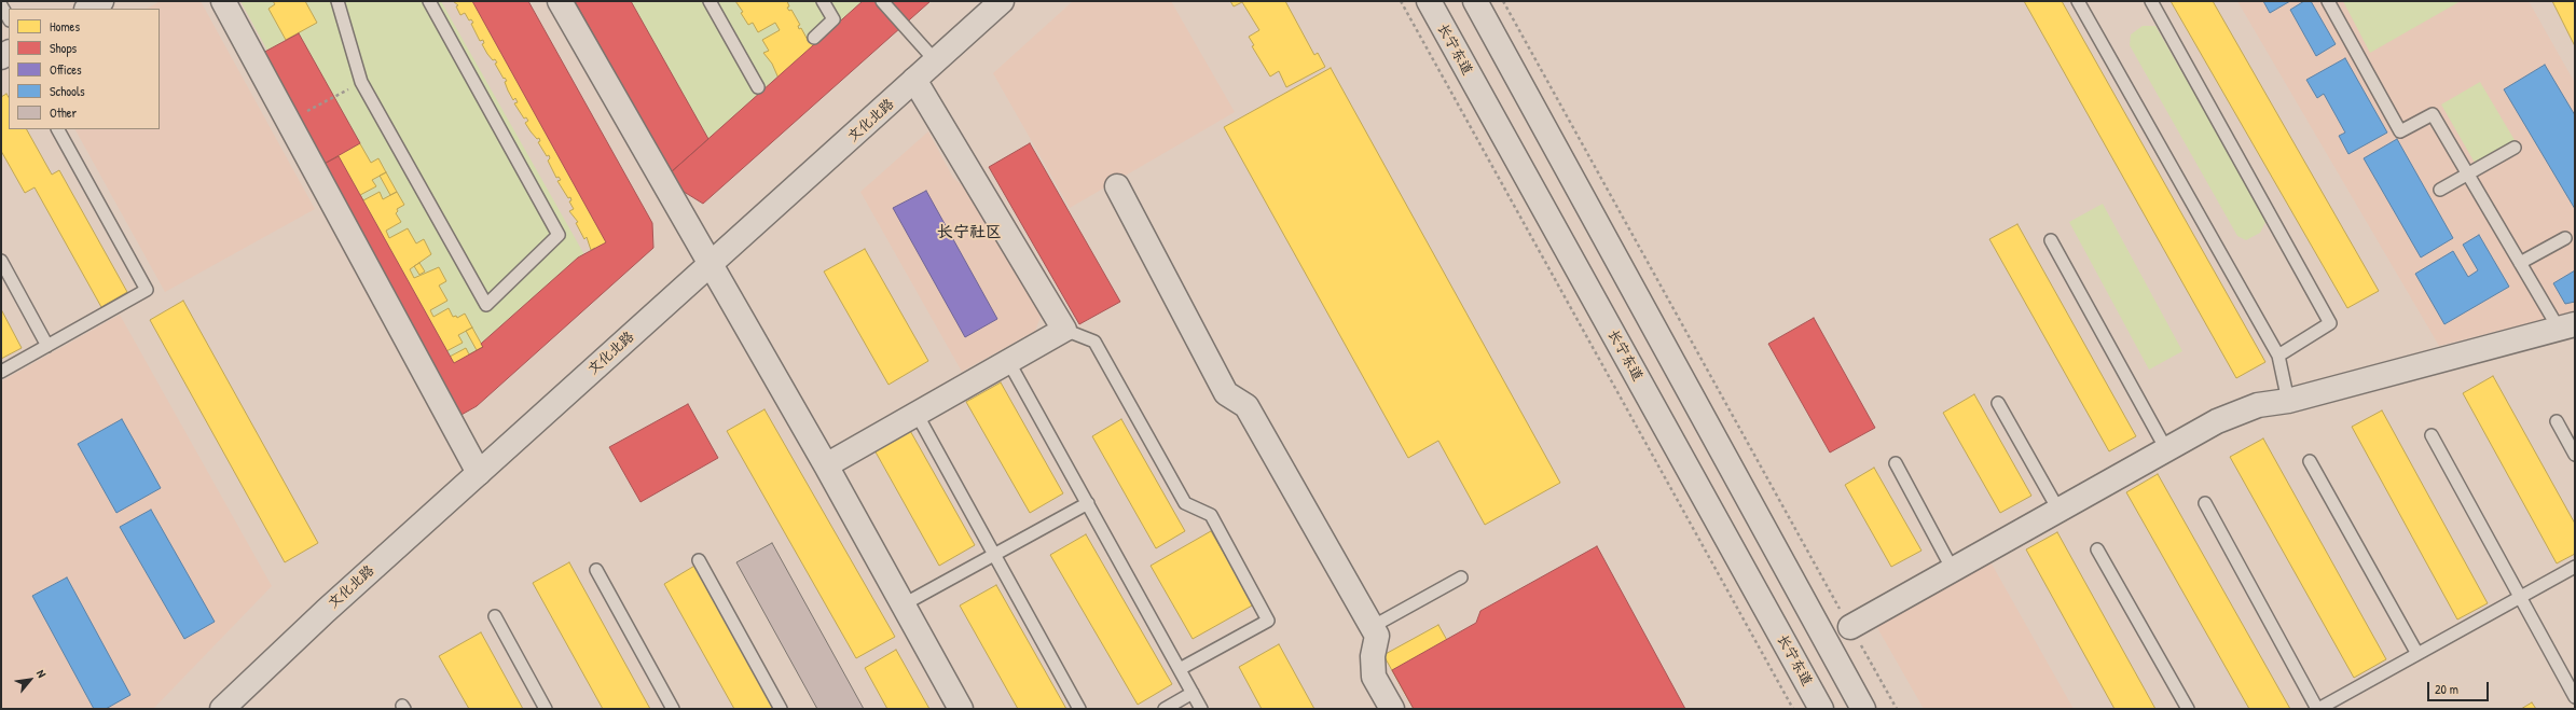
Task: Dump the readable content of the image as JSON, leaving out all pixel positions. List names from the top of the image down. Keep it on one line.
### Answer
{"streets":{"street":["长宁东道","文化北路"]},"districts":["长宁社区"],"legend":["Homes","Shops","Offices","Schools","Other"],"scale_bar":"20 m","north":"top right"}
